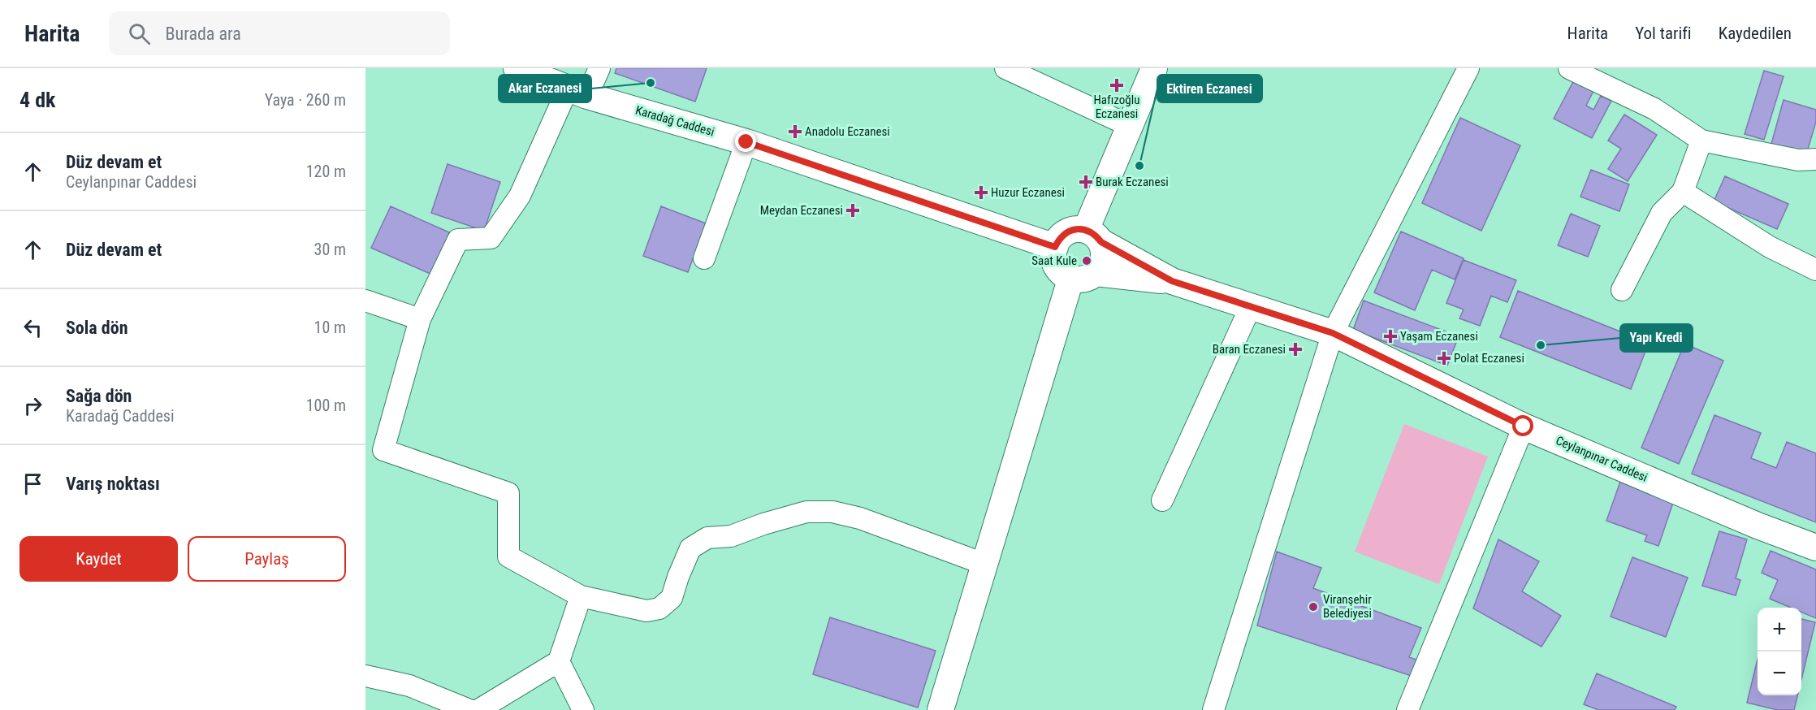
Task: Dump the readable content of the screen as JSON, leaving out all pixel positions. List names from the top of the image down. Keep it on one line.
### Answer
{"streets":{"street":["Karadağ Caddesi","Ceylanpınar Caddesi"]},"places":{"other":["Akar Eczanesi","Ektiren Eczanesi","Saat Kule","Yapı Kredi","Viranşehir Belediyesi"],"health":["Hafızoğlu Eczanesi","Anadolu Eczanesi","Burak Eczanesi","Huzur Eczanesi","Meydan Eczanesi","Yaşam Eczanesi","Baran Eczanesi","Polat Eczanesi"]},"page":{"header":"Harita","search":"Burada ara","nav":["Harita","Yol tarifi","Kaydedilen"],"heading":["4 dk","Yaya · 260 m"],"list":[["Düz devam et","Ceylanpınar Caddesi","120 m"],["Düz devam et","30 m"],["Sola dön","10 m"],["Sağa dön","Karadağ Caddesi","100 m"],"Varış noktası"],"buttons":["Kaydet","Paylaş"],"map_buttons":["+","−"]}}
